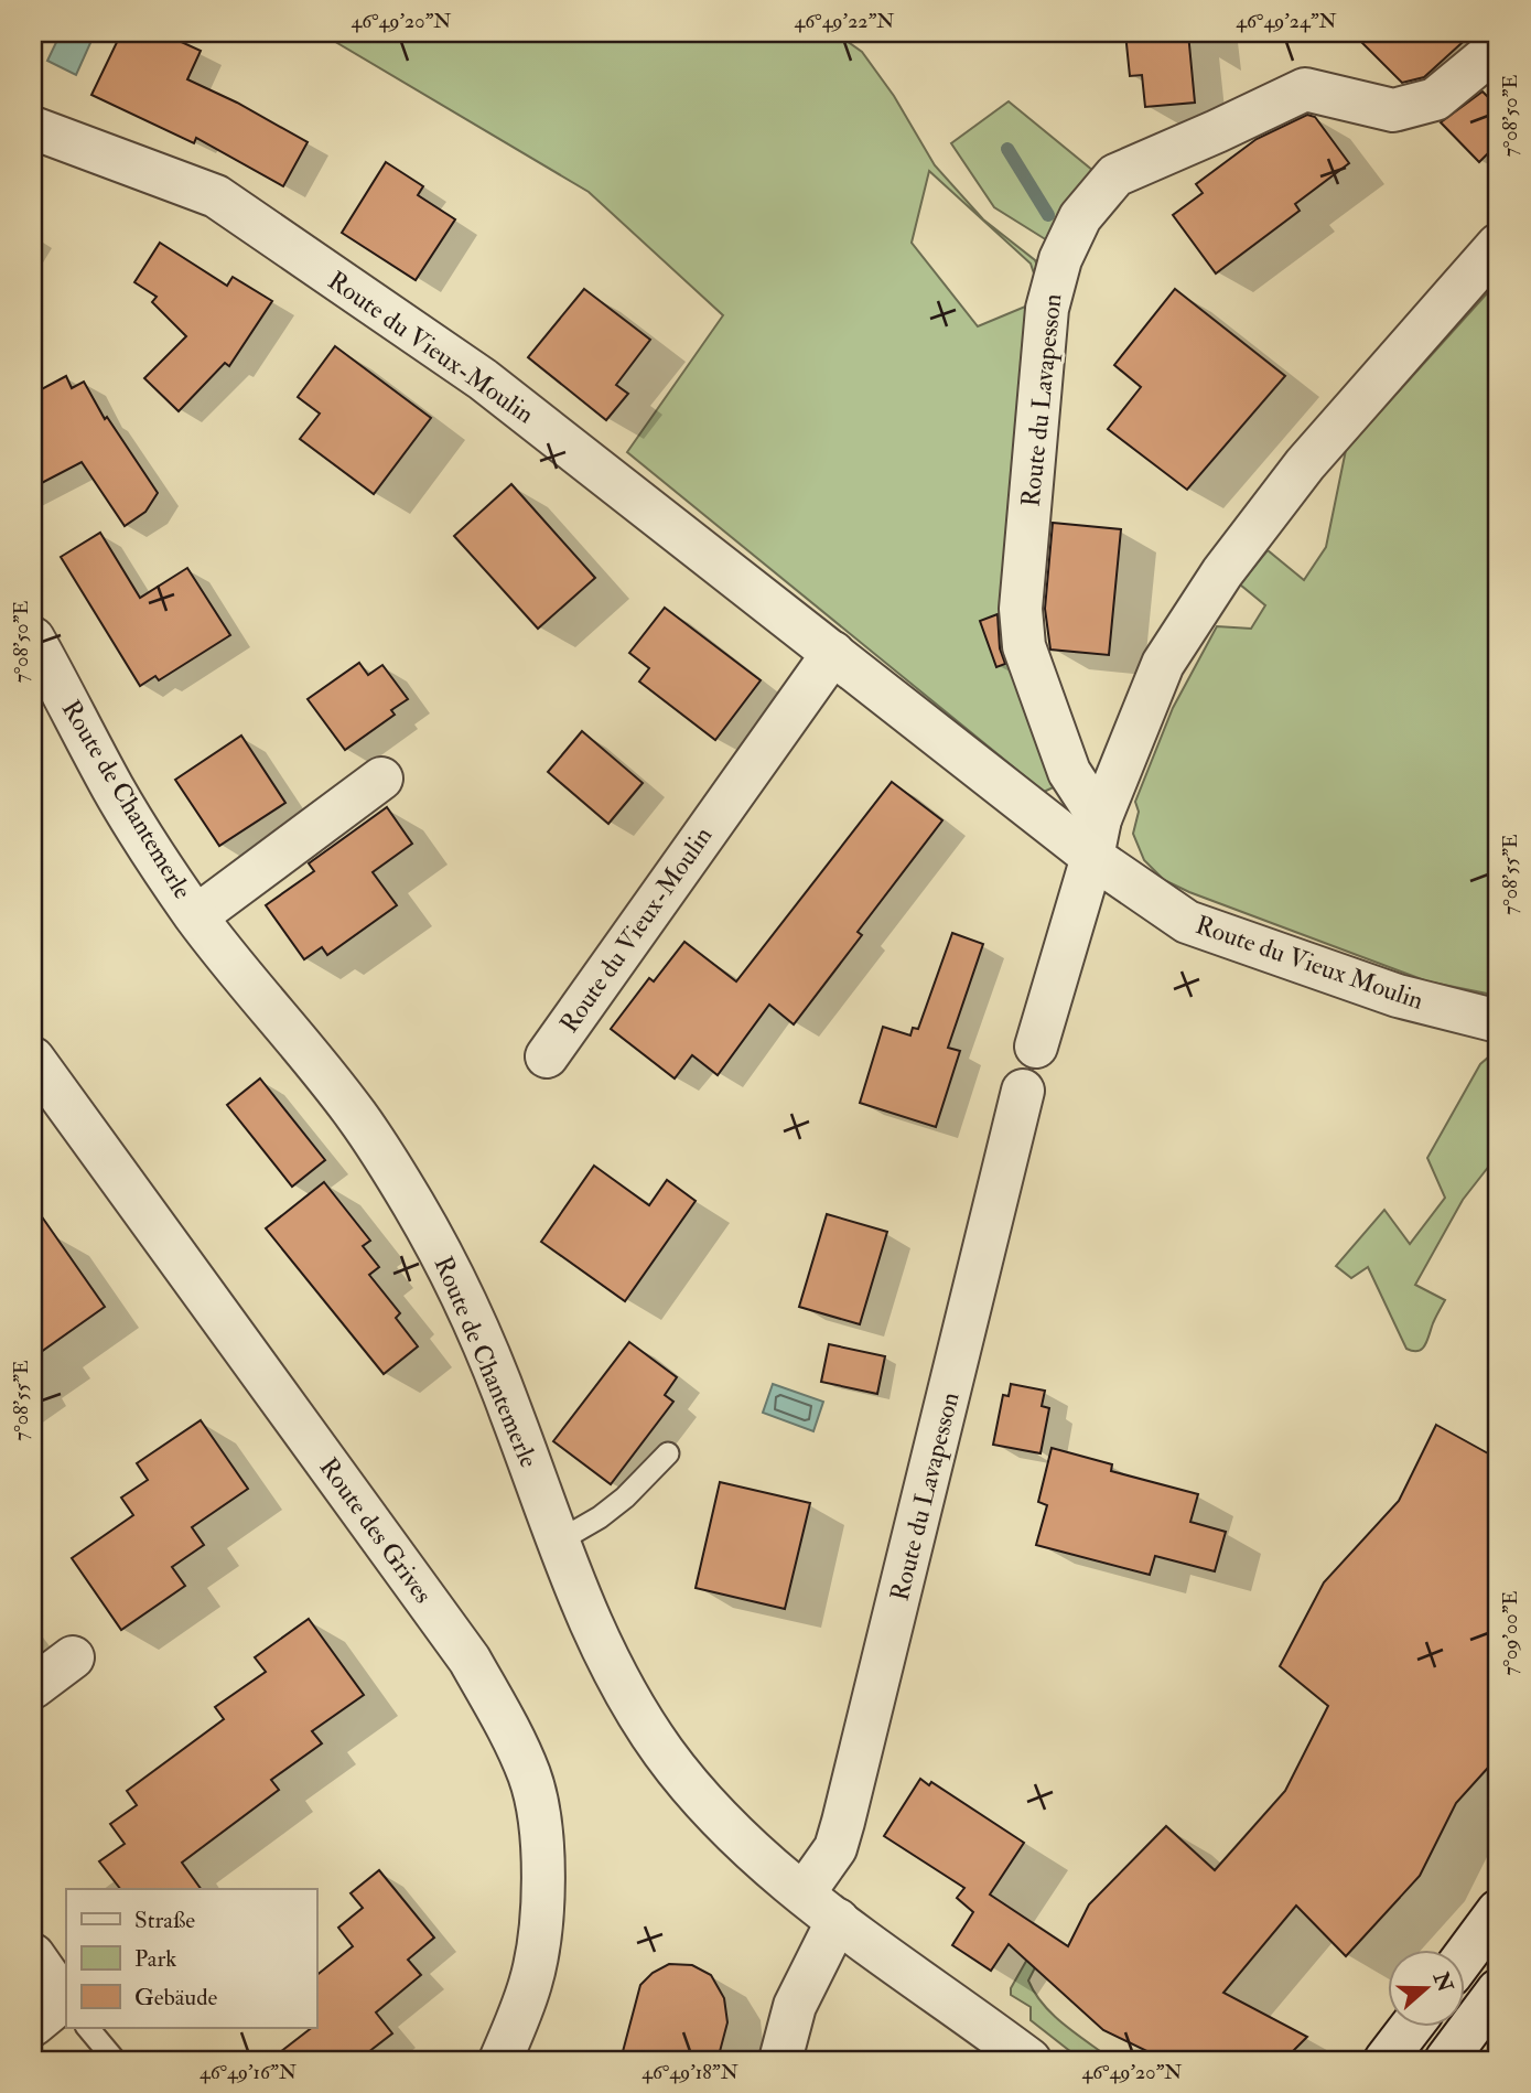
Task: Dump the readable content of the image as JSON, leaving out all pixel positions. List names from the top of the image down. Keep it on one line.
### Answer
{"streets":{"street":["Route du Vieux-Moulin","Route du Lavapesson","Route de Chantemerle","Route du Vieux Moulin","Route des Grives"]},"crossings":[["Route du Vieux-Moulin","Route du Lavapesson"],["Route du Vieux-Moulin","Route du Vieux Moulin"],["Route du Lavapesson","Route de Chantemerle"],["Route du Lavapesson","Route du Vieux Moulin"]],"legend":["Straße","Park","Gebäude"],"north":"right","coordinates":["46°49'20\"N","46°49'22\"N","46°49'24\"N","7°08'50\"E","7°08'55\"E","7°09'00\"E","46°49'16\"N","46°49'18\"N"]}
